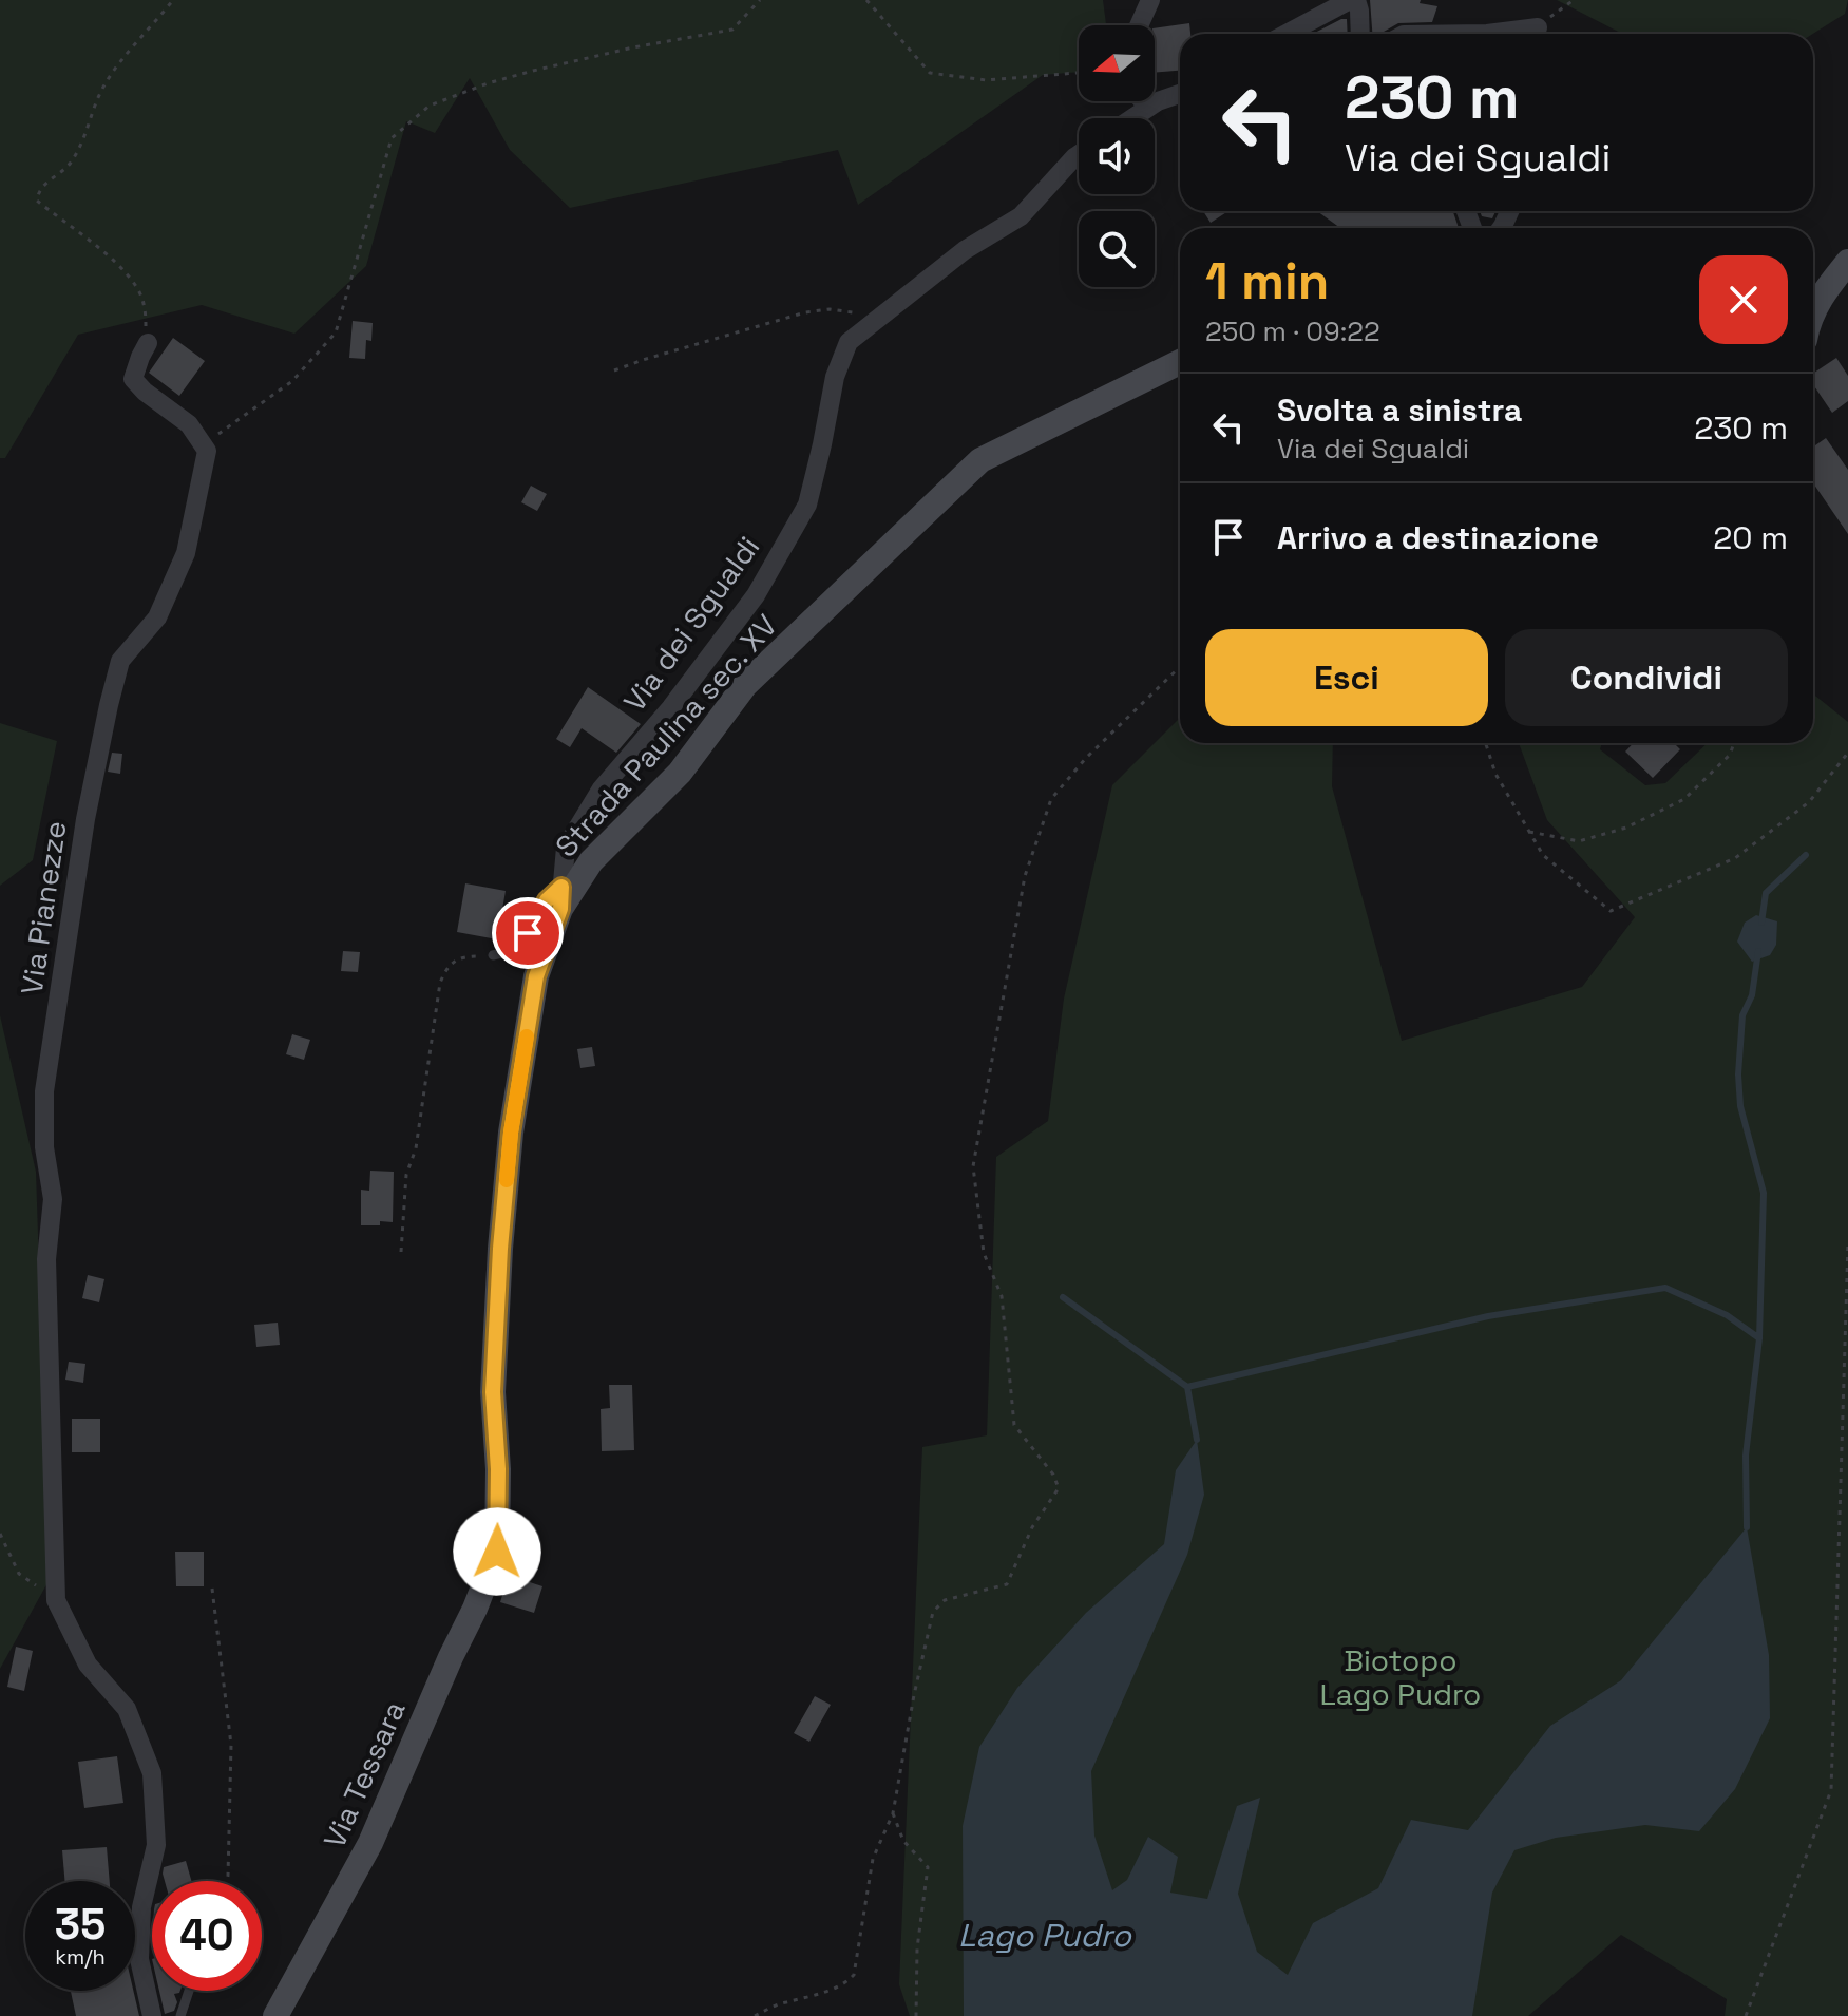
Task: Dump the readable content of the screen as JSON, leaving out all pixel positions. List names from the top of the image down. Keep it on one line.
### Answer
{"streets":{"street":["Via dei Sgualdi","Strada Paulina sec. XV","Via Pianezze","Via Tessara"]},"crossings":[["Via dei Sgualdi","Strada Paulina sec. XV"],["Strada Paulina sec. XV","Via Tessara"]],"water":["Lago Pudro"],"parks":["Biotopo Lago Pudro"],"north":"left","page":{"turn":["230 m","Via dei Sgualdi"],"heading":["1 min","250 m · 09:22"],"list":[{"name":"Svolta a sinistra","note":"Via dei Sgualdi","value":"230 m"},{"name":"Arrivo a destinazione","value":"20 m"}],"buttons":["Esci","Condividi"],"speed":"35 km/h","limit":"40"}}
